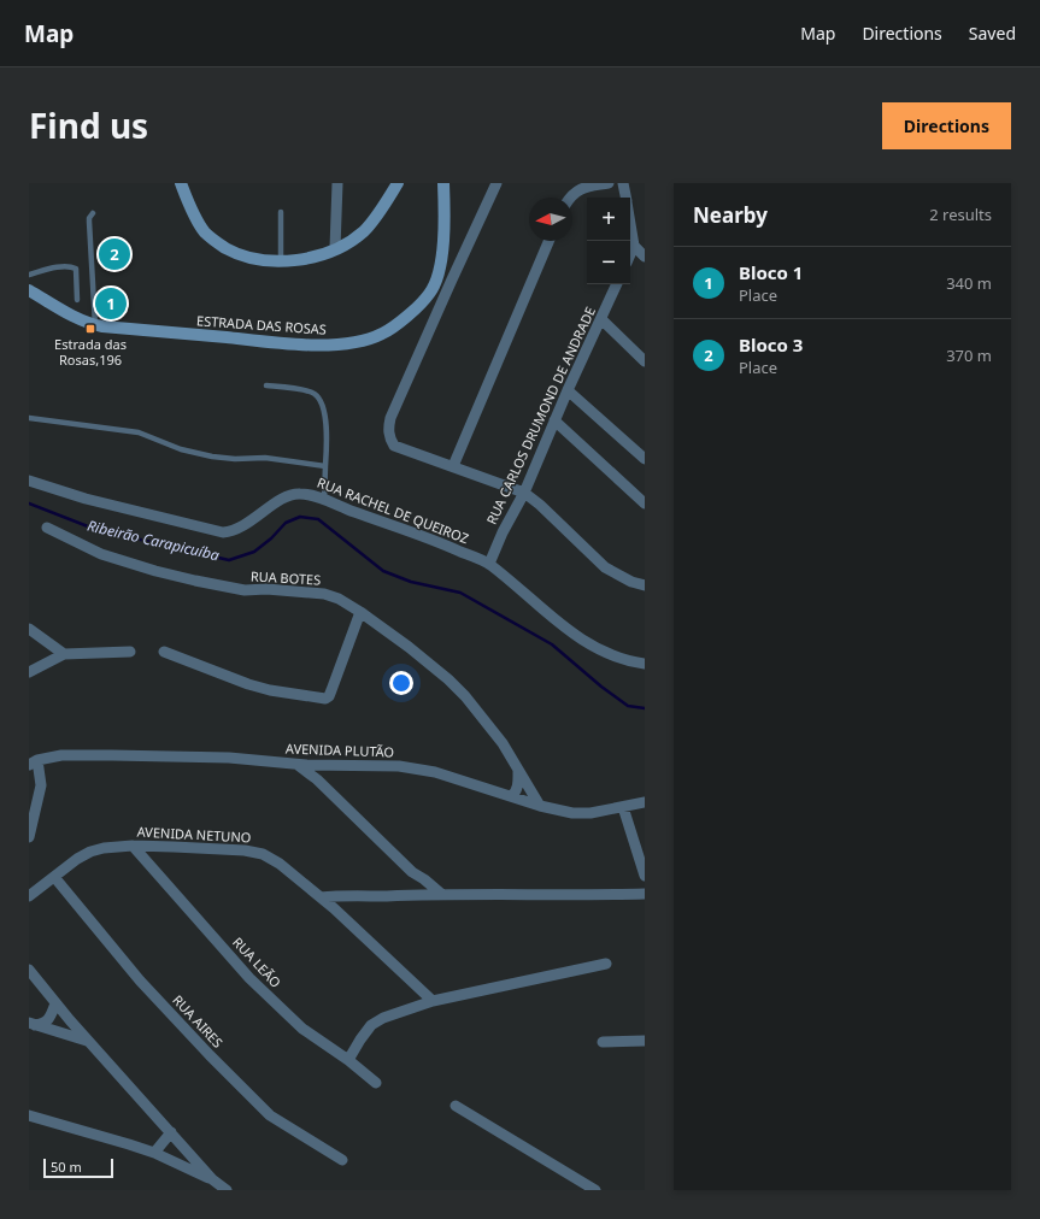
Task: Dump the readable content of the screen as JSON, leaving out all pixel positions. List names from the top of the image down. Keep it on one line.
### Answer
{"streets":{"main road":["ESTRADA DAS ROSAS"],"street":["RUA CARLOS DRUMOND DE ANDRADE","RUA RACHEL DE QUEIROZ","RUA BOTES","AVENIDA PLUTÃO","AVENIDA NETUNO","RUA LEÃO","RUA AIRES"]},"crossings":[["RUA CARLOS DRUMOND DE ANDRADE","RUA RACHEL DE QUEIROZ"],["RUA BOTES","AVENIDA PLUTÃO"],["AVENIDA NETUNO","RUA LEÃO"],["AVENIDA NETUNO","RUA AIRES"]],"water":["Ribeirão Carapicuíba"],"places":{"transit":["Estrada das Rosas,196"]},"scale_bar":"50 m","north":"left","page":{"header":"Map","nav":["Map","Directions","Saved"],"title":"Find us","buttons":"Directions","heading":["Nearby","2 results"],"map_buttons":["+","−"],"pins":["2","1"],"list":[{"mark":"1","name":"Bloco 1","note":"Place","value":"340 m"},{"mark":"2","name":"Bloco 3","note":"Place","value":"370 m"}],"scale":"50 m"}}
